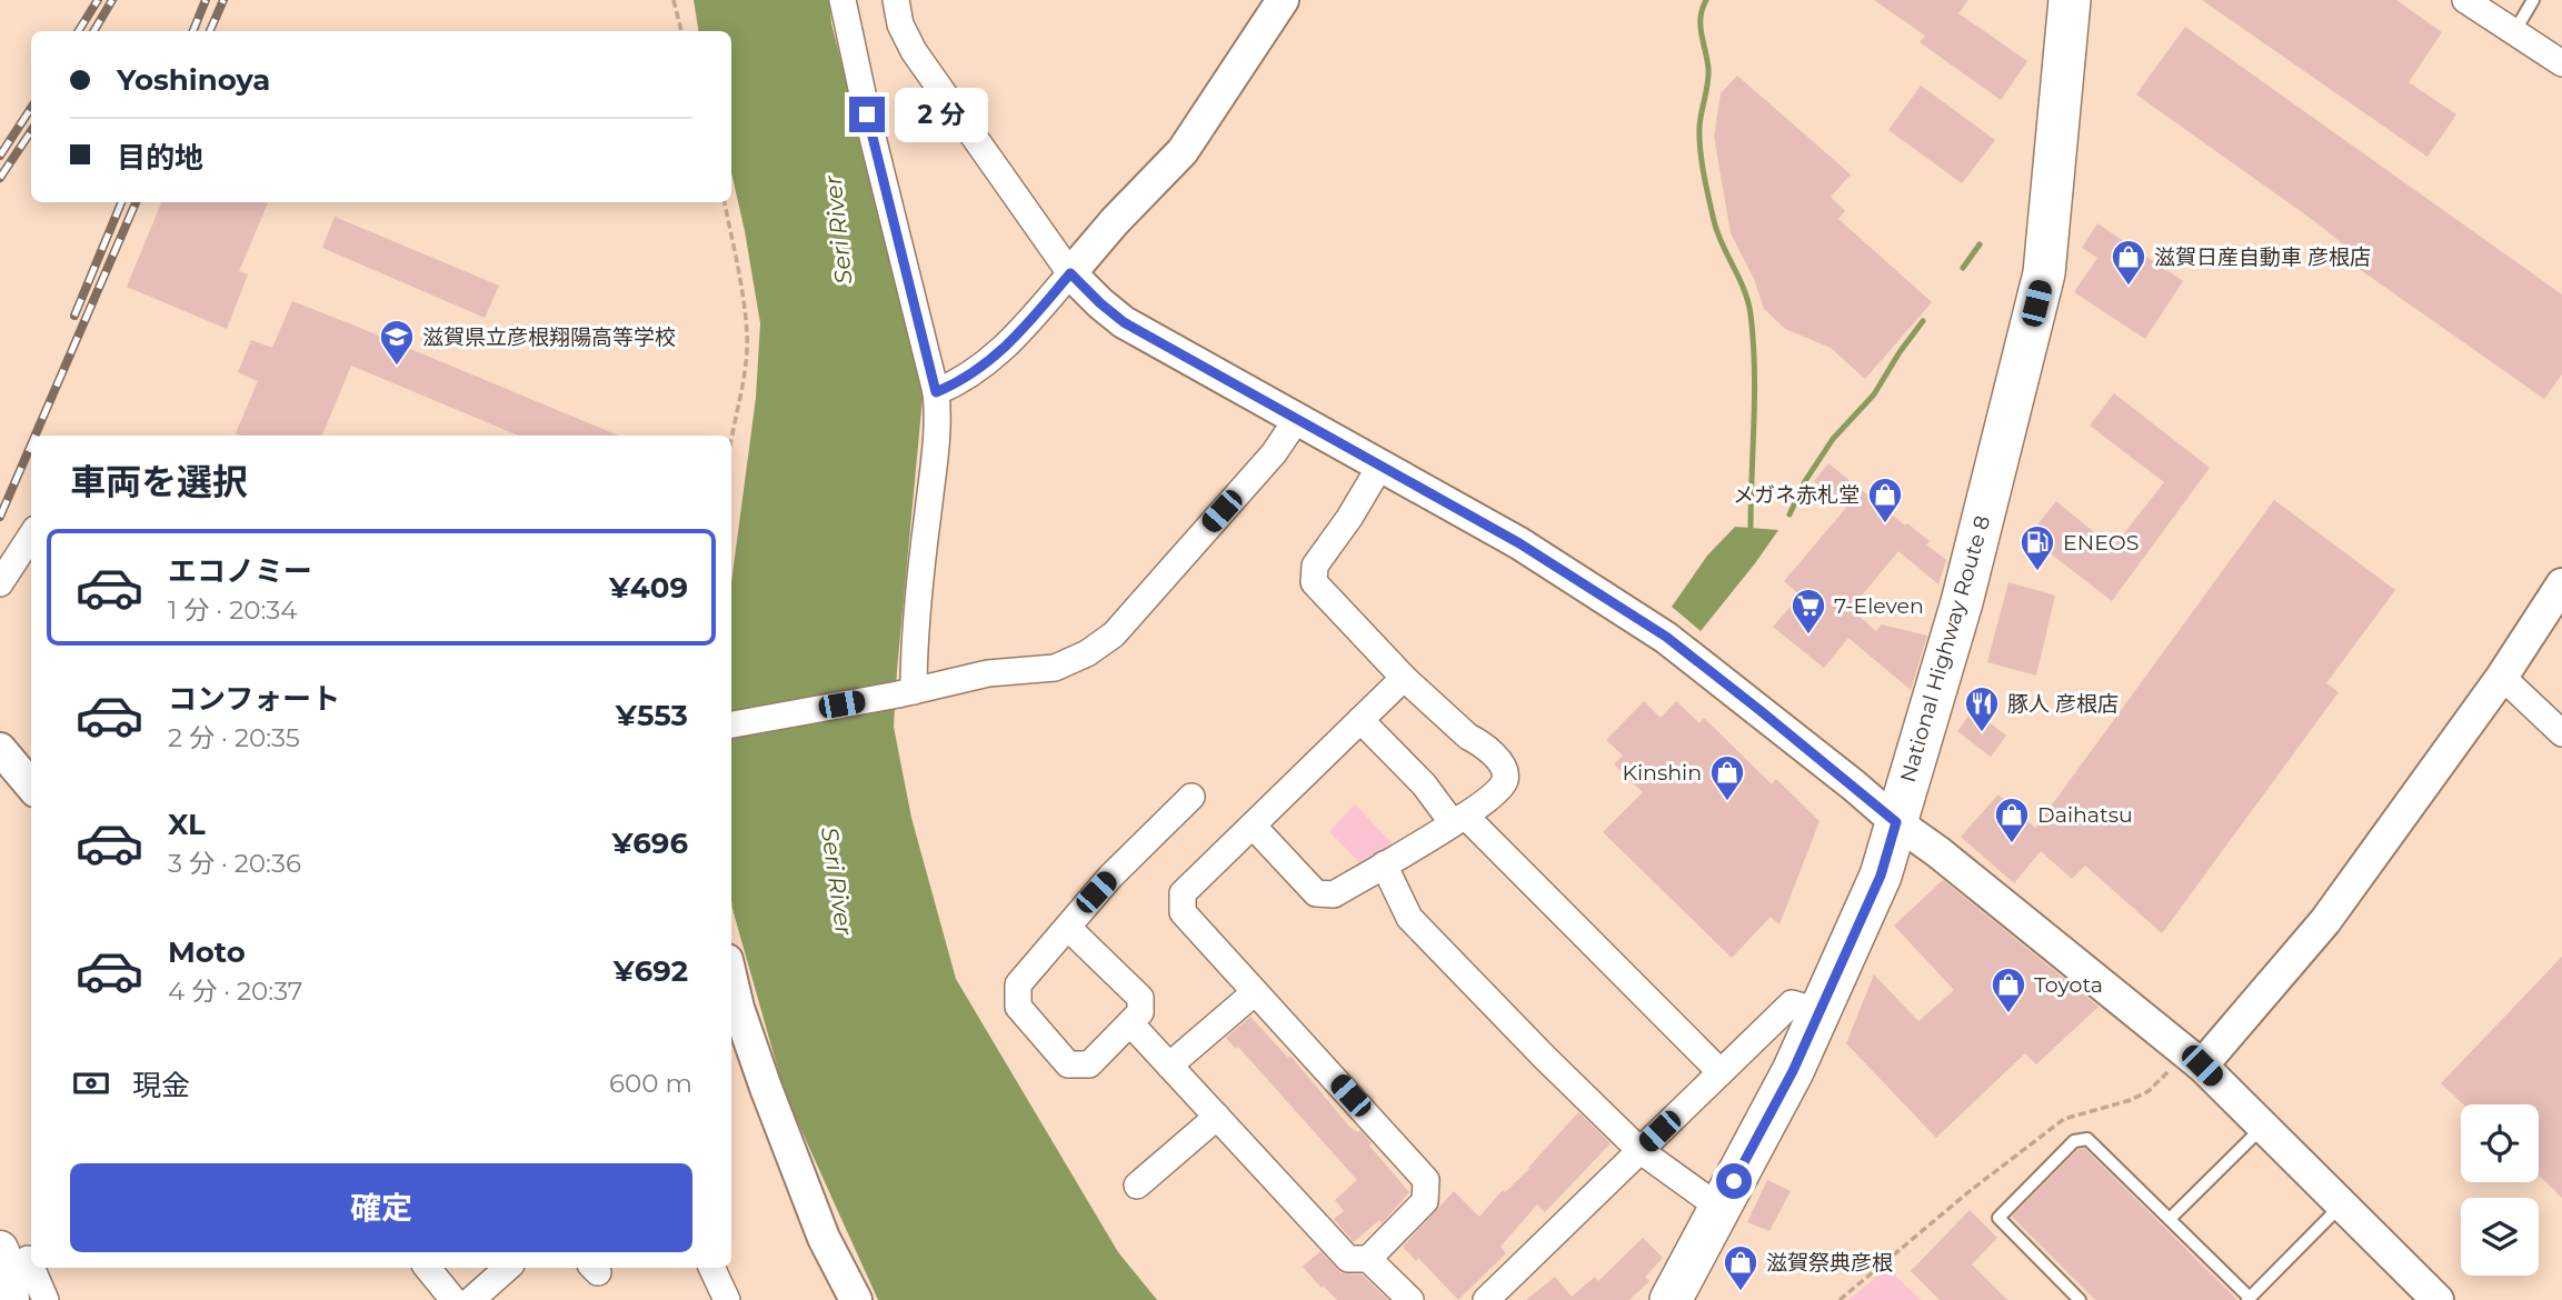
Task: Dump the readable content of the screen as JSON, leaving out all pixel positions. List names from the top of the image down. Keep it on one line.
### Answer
{"streets":{"highway":["National Highway Route 8"]},"water":["Seri River"],"places":{"shop":["滋賀日産自動車 彦根店","メガネ赤札堂","Kinshin","Daihatsu","Toyota","滋賀祭典彦根"],"school or university":["滋賀県立彦根翔陽高等学校"],"fuel station":["ENEOS"],"supermarket":["7-Eleven"],"restaurant":["豚人 彦根店"]},"page":{"banner":["Yoshinoya","目的地"],"bubble":"2 分","heading":"車両を選択","list":[{"name":"エコノミー","note":"1 分 · 20:34","value":"¥409"},{"name":"コンフォート","note":"2 分 · 20:35","value":"¥553"},{"name":"XL","note":"3 分 · 20:36","value":"¥696"},{"name":"Moto","note":"4 分 · 20:37","value":"¥692"}],"pay":["現金","600 m"],"buttons":"確定"}}
